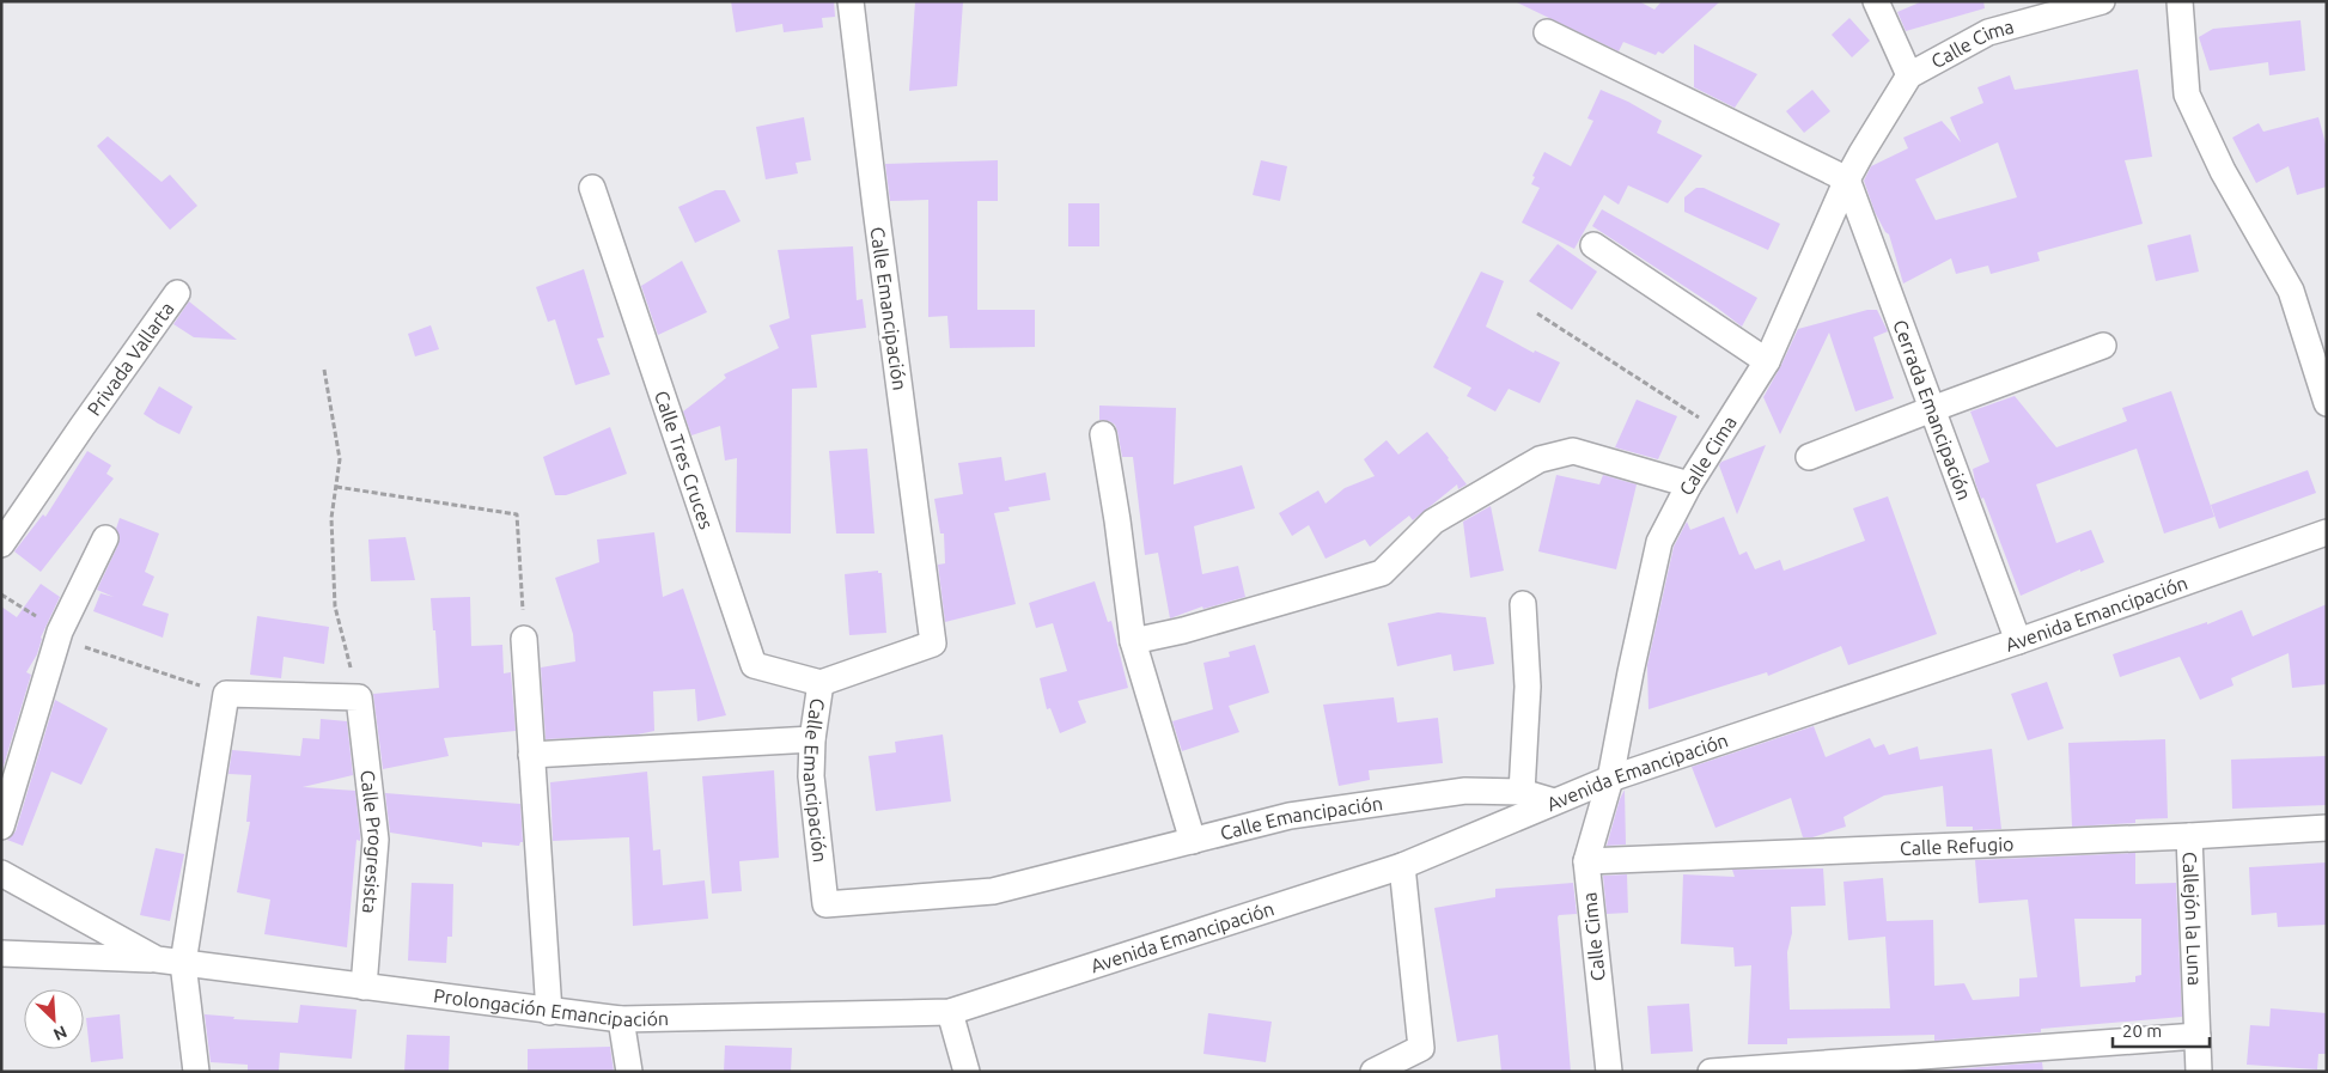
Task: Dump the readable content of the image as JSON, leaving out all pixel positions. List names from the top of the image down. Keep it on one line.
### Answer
{"streets":{"street":["Calle Cima","Calle Emancipación","Privada Vallarta","Cerrada Emancipación","Calle Tres Cruces","Avenida Emancipación","Calle Progresista","Calle Refugio","Callejón la Luna","Prolongación Emancipación"]},"crossings":[["Calle Cima","Cerrada Emancipación"],["Calle Cima","Avenida Emancipación"],["Calle Cima","Calle Refugio"],["Calle Emancipación","Calle Tres Cruces"],["Calle Emancipación","Avenida Emancipación"],["Cerrada Emancipación","Avenida Emancipación"],["Avenida Emancipación","Prolongación Emancipación"],["Calle Progresista","Prolongación Emancipación"],["Calle Refugio","Callejón la Luna"]],"scale_bar":"20 m","north":"bottom right"}
